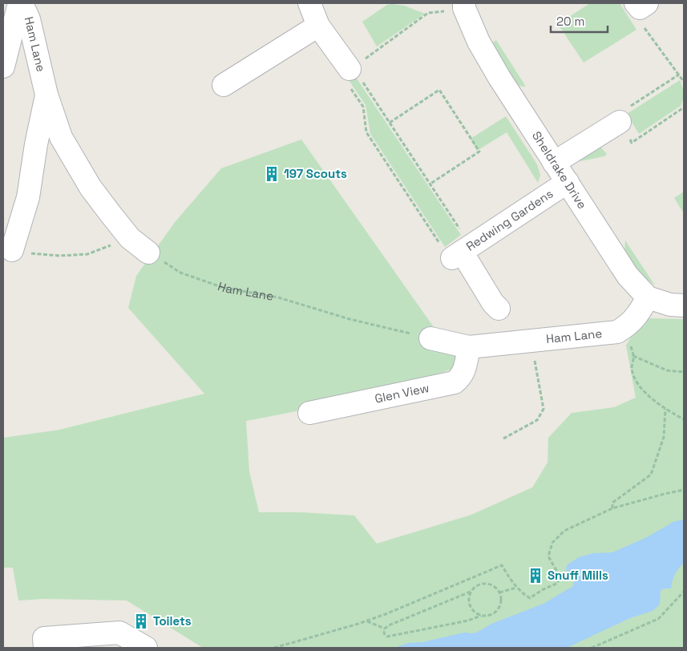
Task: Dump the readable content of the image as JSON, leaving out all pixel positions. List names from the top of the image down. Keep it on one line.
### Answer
{"streets":{"street":["Ham Lane","Sheldrake Drive","Redwing Gardens","Glen View"]},"crossings":[["Ham Lane","Sheldrake Drive"],["Ham Lane","Glen View"],["Sheldrake Drive","Redwing Gardens"]],"places":{"building":["197 Scouts","Snuff Mills","Toilets"]},"scale_bar":"20 m"}
